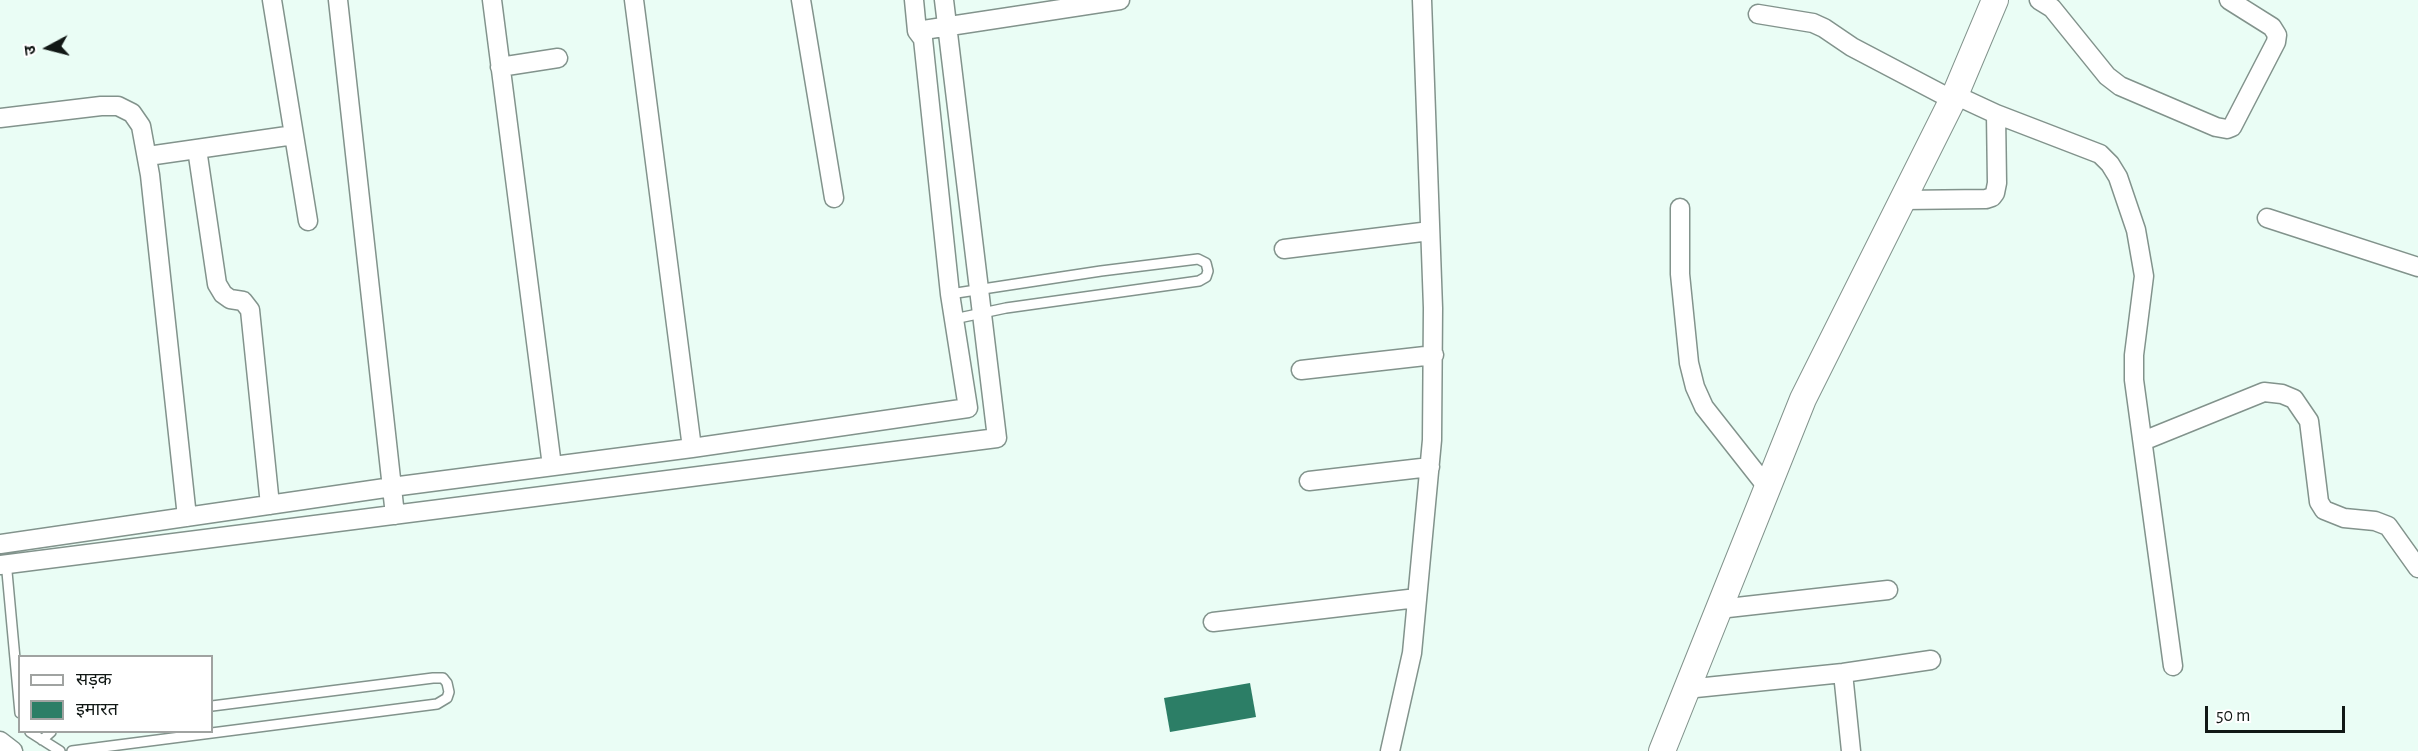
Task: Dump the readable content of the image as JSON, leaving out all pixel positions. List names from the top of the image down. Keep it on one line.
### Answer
{"legend":["सड़क","इमारत"],"scale_bar":"50 m","north":"left"}
